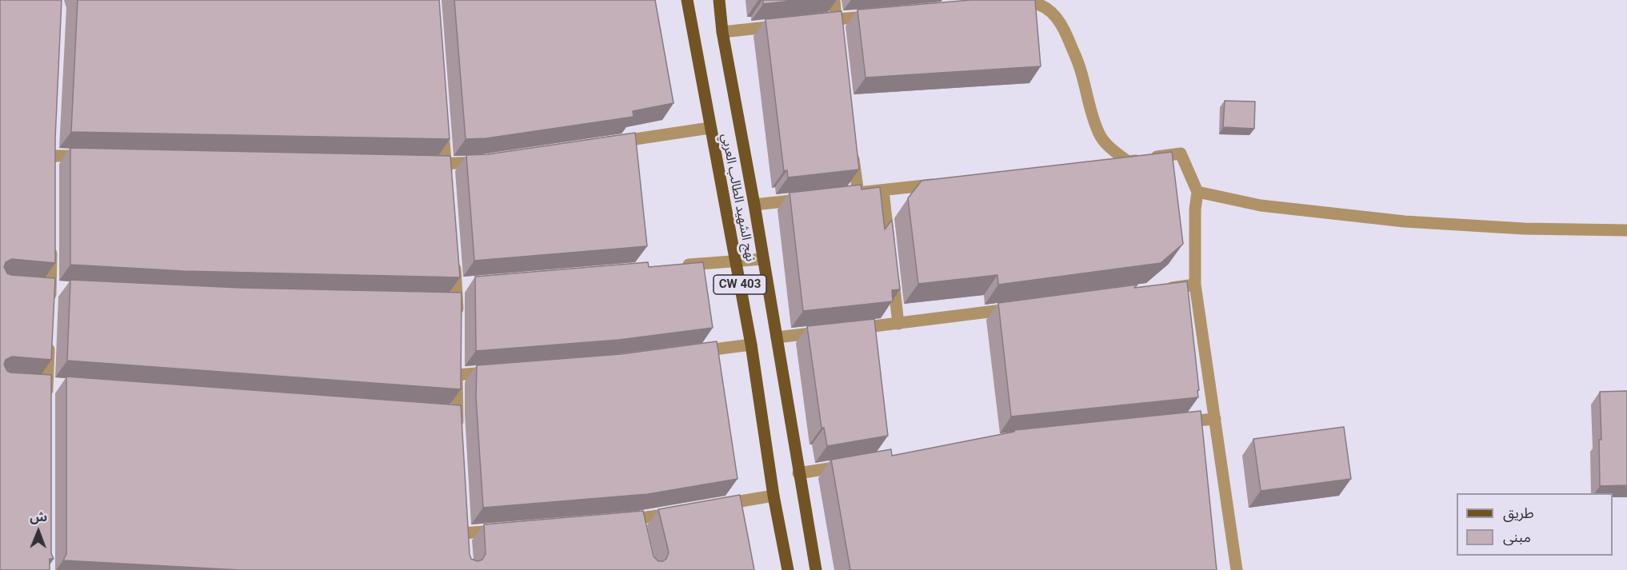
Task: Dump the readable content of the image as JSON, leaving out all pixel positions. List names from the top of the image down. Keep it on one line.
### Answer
{"streets":{"main road":["نهج الشهيد الطالب العربي","CW 403"]},"legend":["طريق","مبنى"],"north":"top"}
